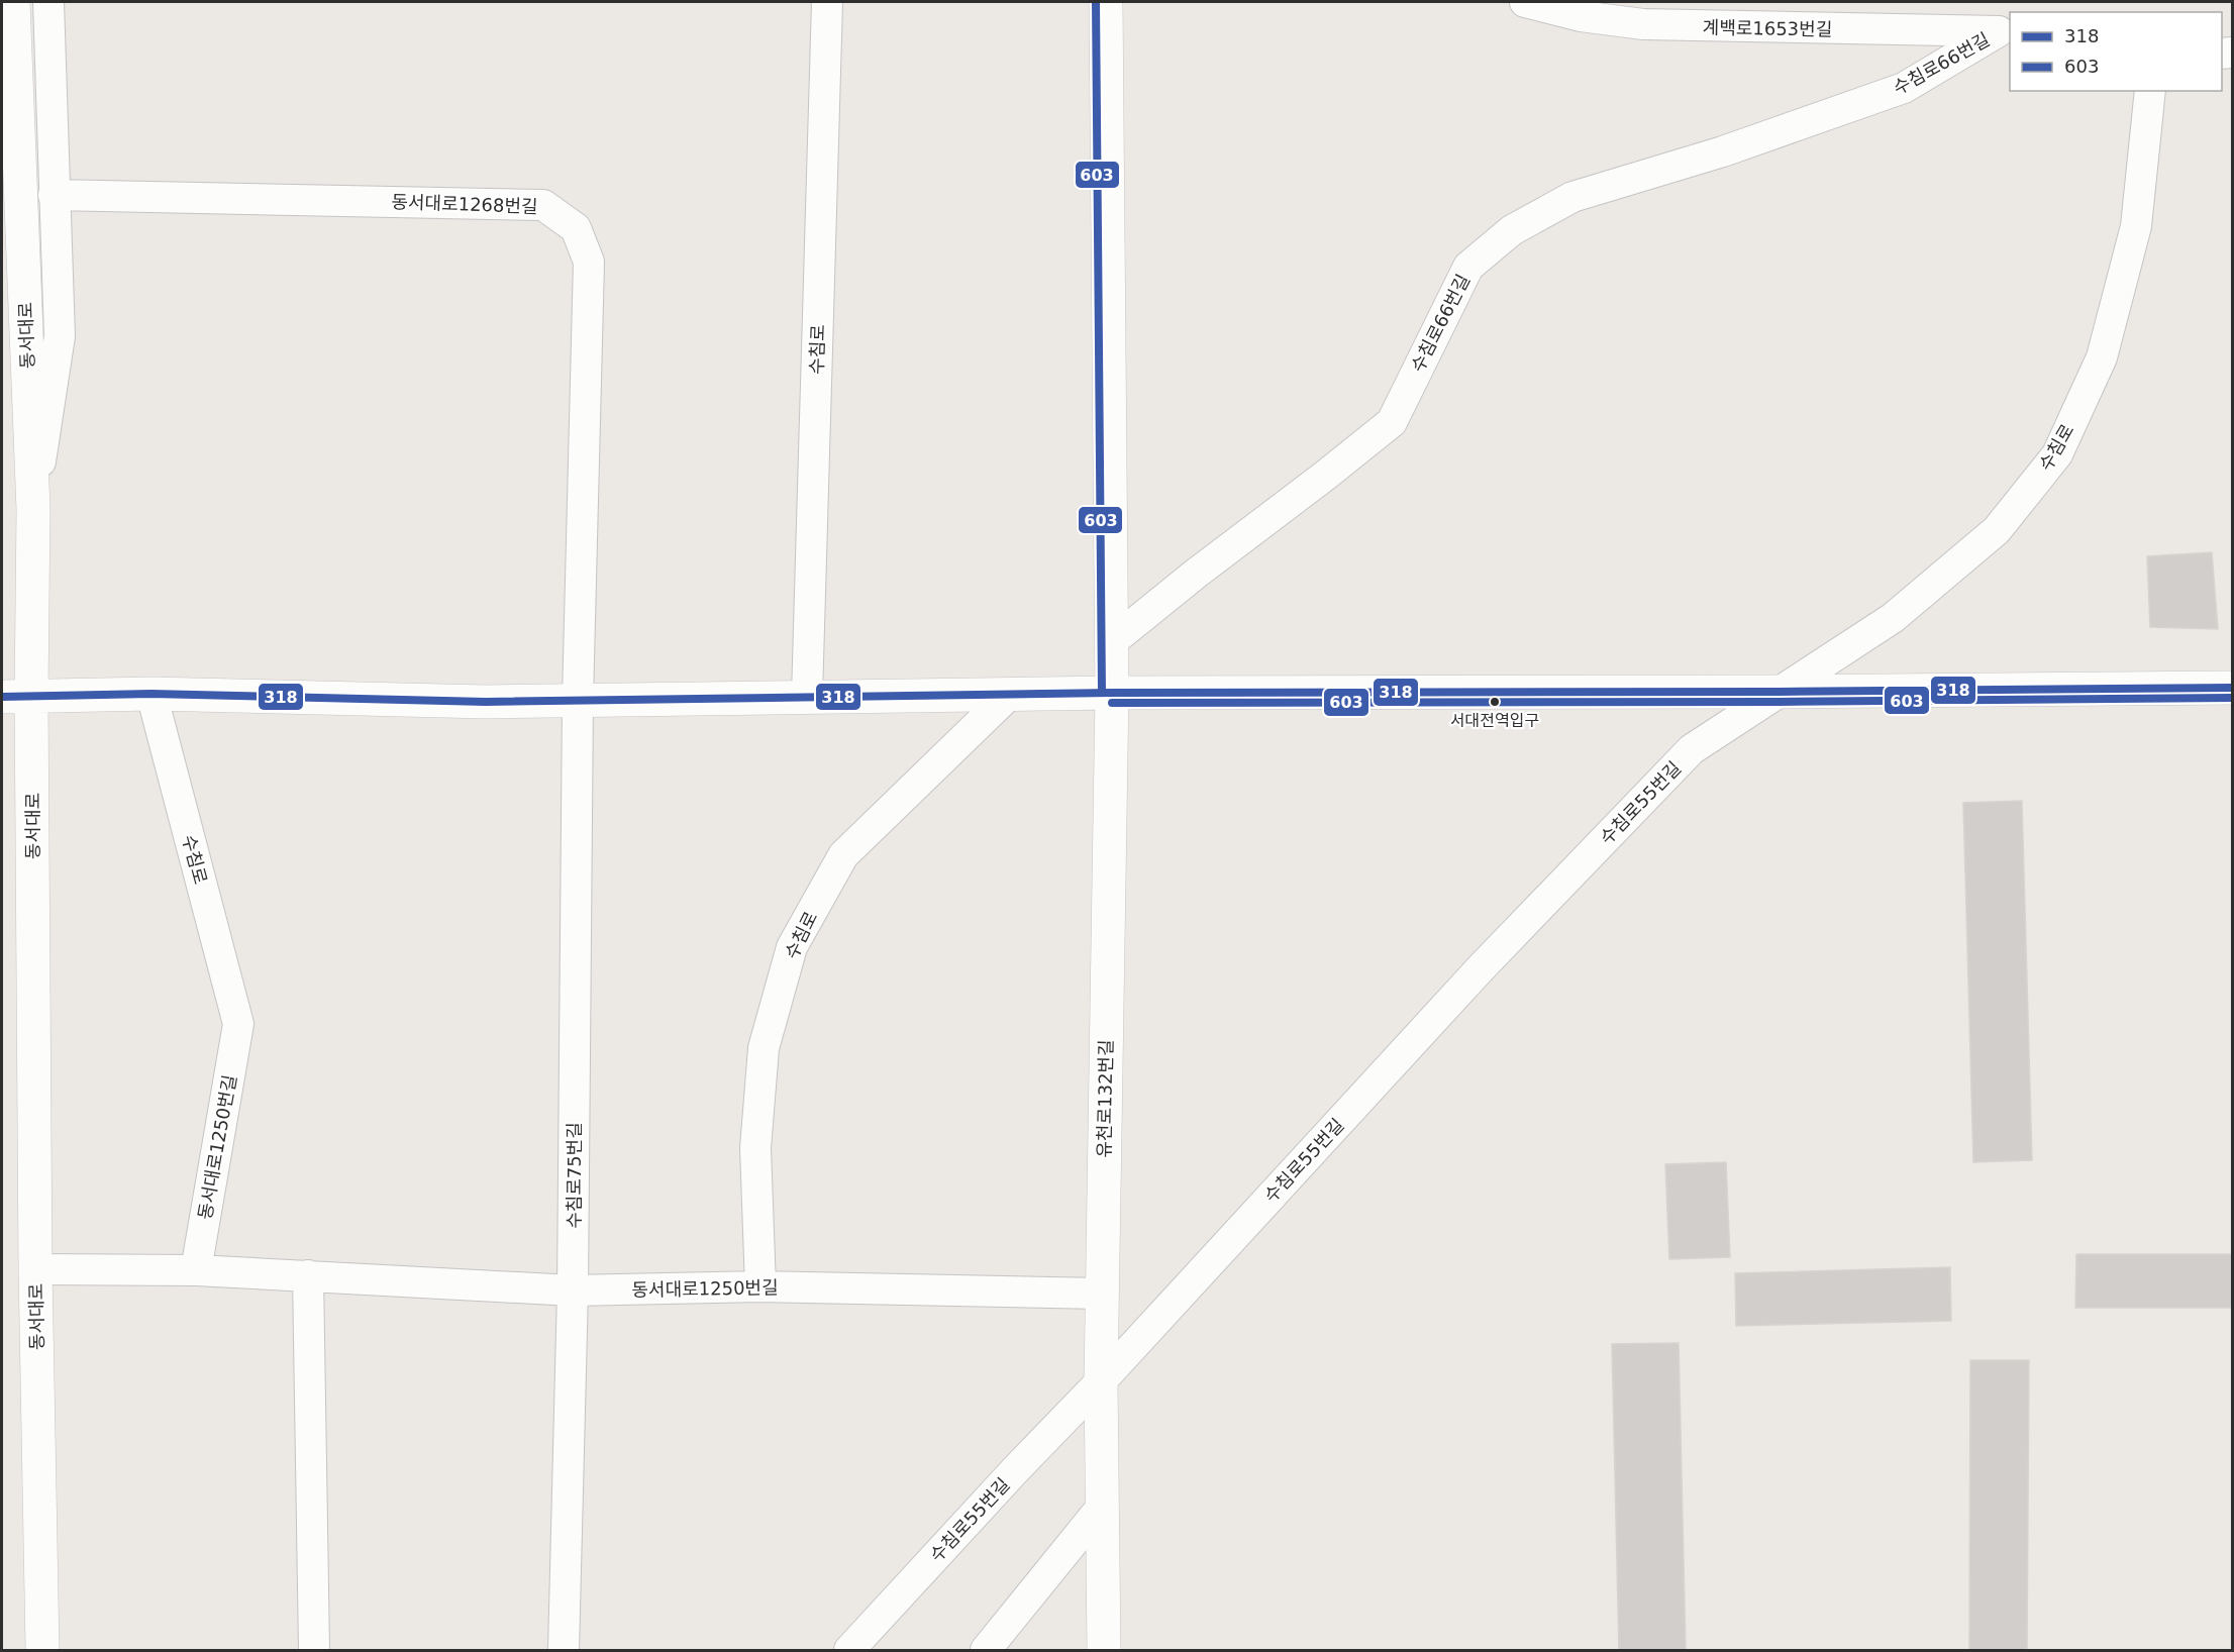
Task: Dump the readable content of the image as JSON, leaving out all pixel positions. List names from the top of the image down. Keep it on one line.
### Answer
{"streets":{"street":["계백로1653번길","수침로66번길","동서대로1268번길","동서대로","수침로","수침로55번길","유천로132번길","동서대로1250번길","수침로75번길"]},"crossings":[["계백로1653번길","수침로66번길"],["수침로66번길","유천로132번길"],["동서대로1268번길","수침로75번길"],["동서대로","동서대로1250번길"],["수침로","수침로55번길"],["수침로","동서대로1250번길"],["수침로55번길","유천로132번길"],["유천로132번길","동서대로1250번길"],["동서대로1250번길","수침로75번길"]],"places":["서대전역입구"],"lines":["transit line 603","transit line 318"],"legend":["318","603"]}
